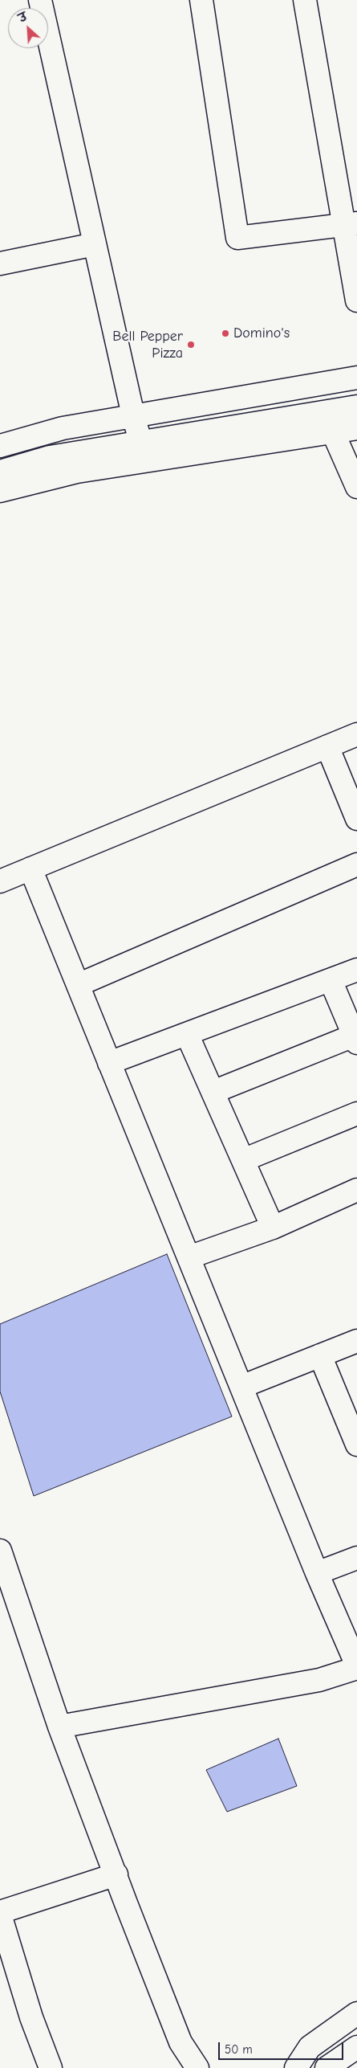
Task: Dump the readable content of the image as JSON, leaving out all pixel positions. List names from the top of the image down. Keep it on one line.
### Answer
{"places":["Domino's","Bell Pepper Pizza"],"scale_bar":"50 m","north":"top left"}
